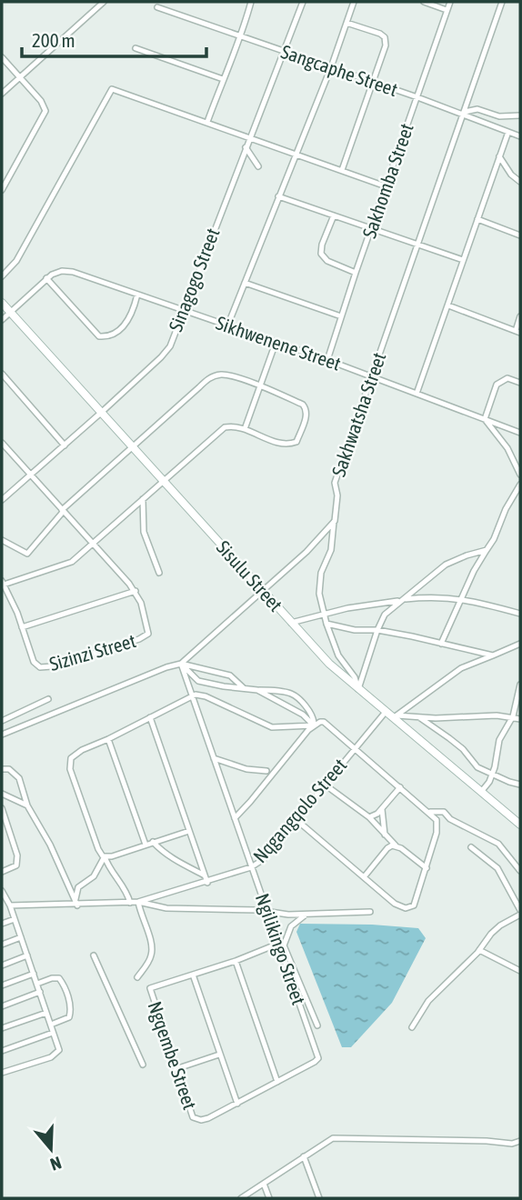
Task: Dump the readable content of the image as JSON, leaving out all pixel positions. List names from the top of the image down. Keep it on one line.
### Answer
{"streets":{"street":["Sangcaphe Street","Sakhomba Street","Sinagogo Street","Sikhwenene Street","Sakhwatsha Street","Sisulu Street","Sizinzi Street","Nqgangqolo Street","Ngilikingo Street","Ngqembe Street"]},"crossings":[["Sangcaphe Street","Sakhomba Street"],["Sangcaphe Street","Sinagogo Street"],["Sangcaphe Street","Sakhwatsha Street"],["Sakhomba Street","Sikhwenene Street"],["Sinagogo Street","Sikhwenene Street"],["Sinagogo Street","Sisulu Street"],["Sinagogo Street","Sizinzi Street"],["Sikhwenene Street","Sakhwatsha Street"],["Sakhwatsha Street","Sisulu Street"],["Sisulu Street","Nqgangqolo Street"],["Nqgangqolo Street","Ngilikingo Street"],["Ngilikingo Street","Ngqembe Street"]],"scale_bar":"200 m","north":"bottom"}
